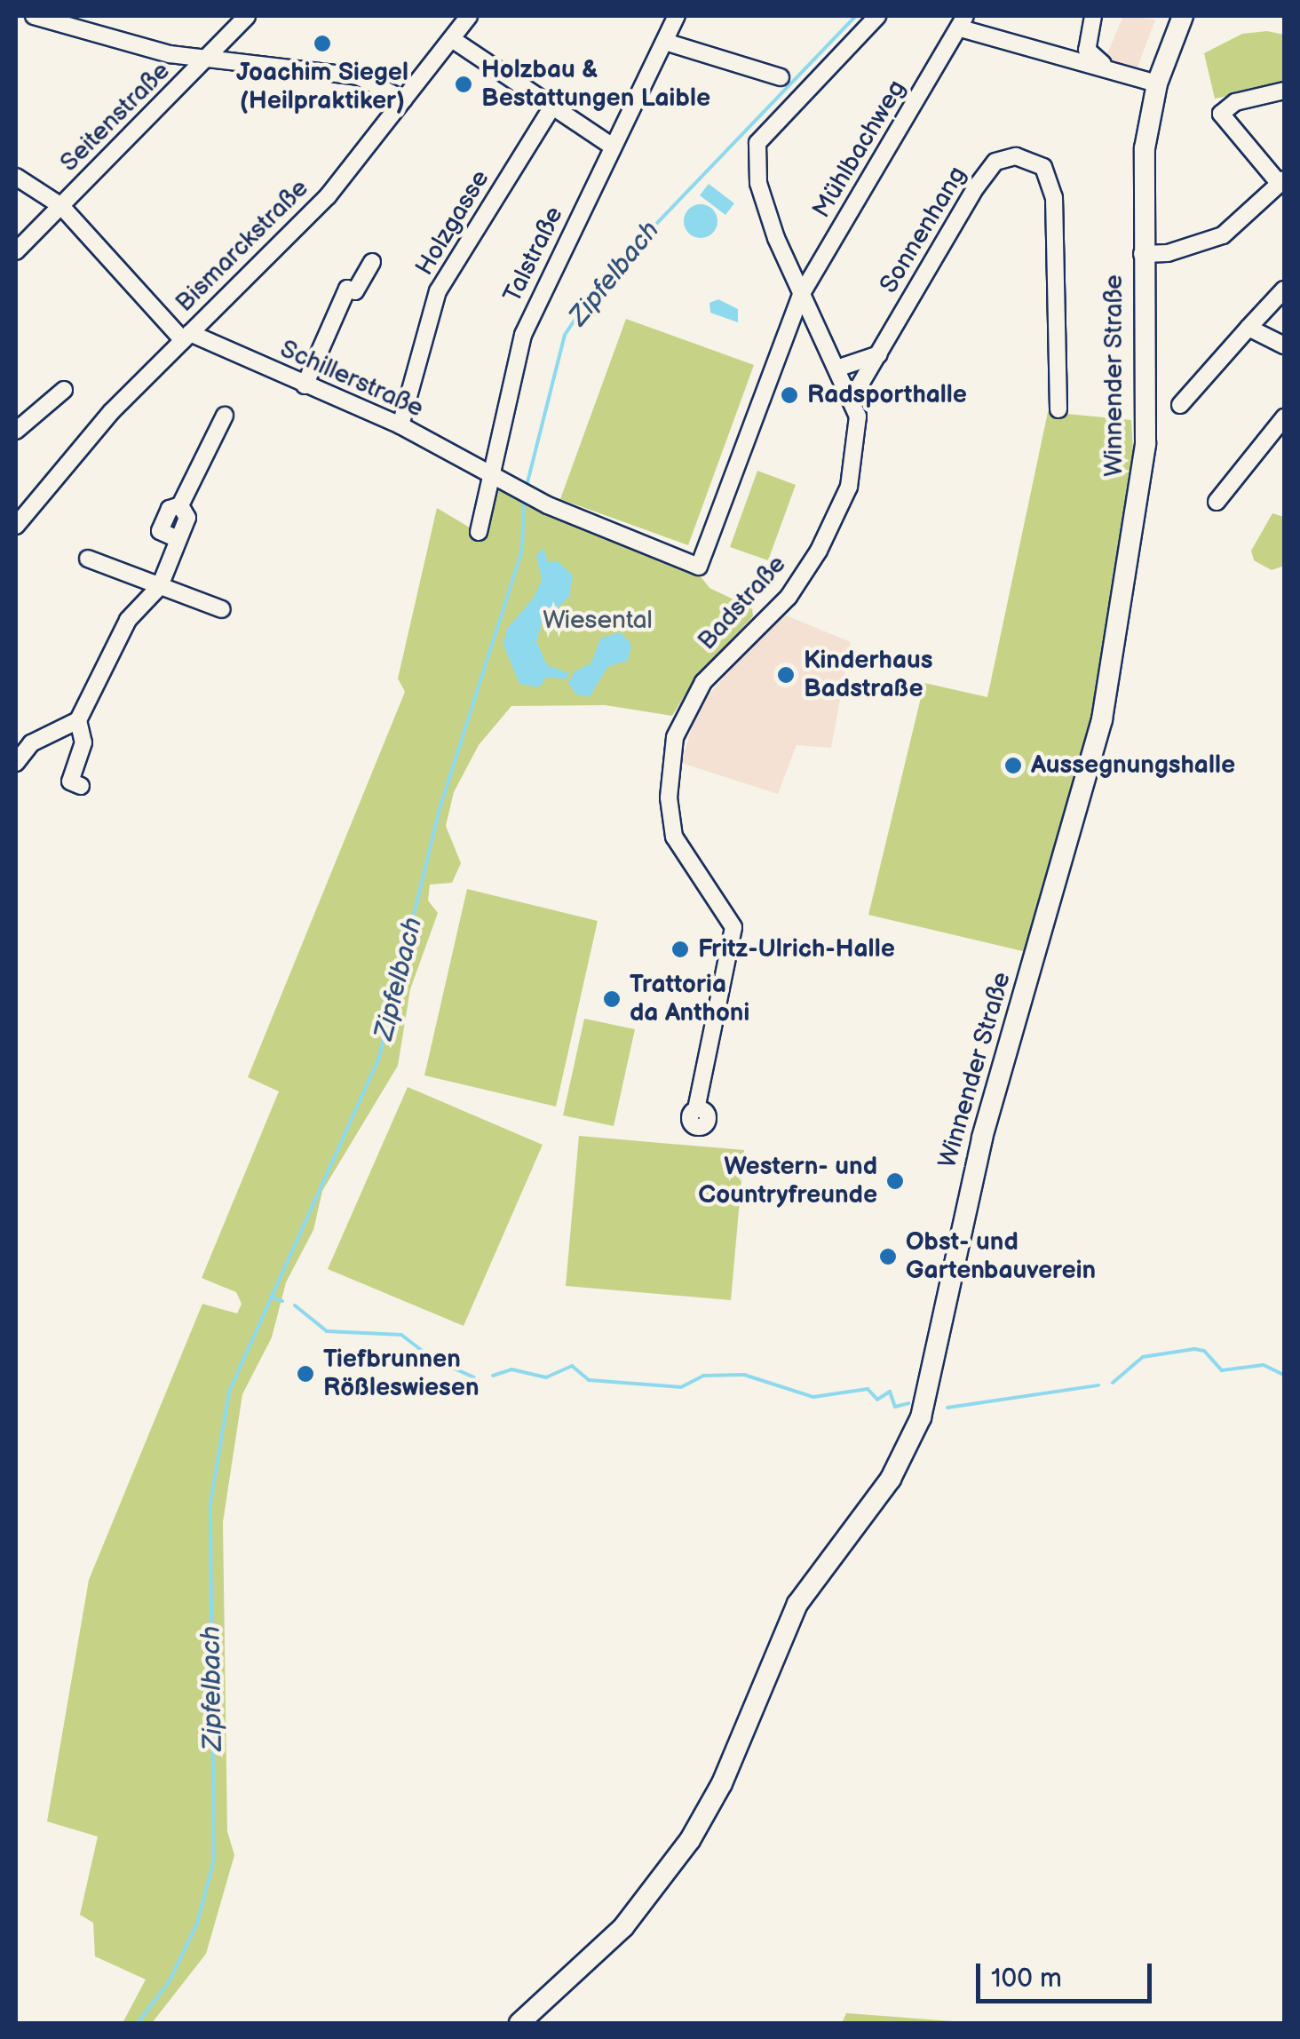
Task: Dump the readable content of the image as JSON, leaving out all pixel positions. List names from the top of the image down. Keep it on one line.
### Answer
{"streets":{"main road":["Winnender Straße"],"street":["Seitenstraße","Mühlbachweg","Holzgasse","Sonnenhang","Bismarckstraße","Talstraße","Schillerstraße","Badstraße"]},"crossings":[["Seitenstraße","Schillerstraße"],["Mühlbachweg","Schillerstraße"],["Mühlbachweg","Badstraße"],["Holzgasse","Schillerstraße"],["Sonnenhang","Badstraße"],["Bismarckstraße","Schillerstraße"],["Talstraße","Schillerstraße"]],"water":["Zipfelbach"],"parks":["Wiesental"],"places":["Joachim Siegel (Heilpraktiker)","Holzbau & Bestattungen Laible","Radsporthalle","Kinderhaus Badstraße","Aussegnungshalle","Fritz-Ulrich-Halle","Trattoria da Anthoni","Western- und Countryfreunde","Obst- und Gartenbauverein","Tiefbrunnen Rößleswiesen"],"scale_bar":"100 m"}
